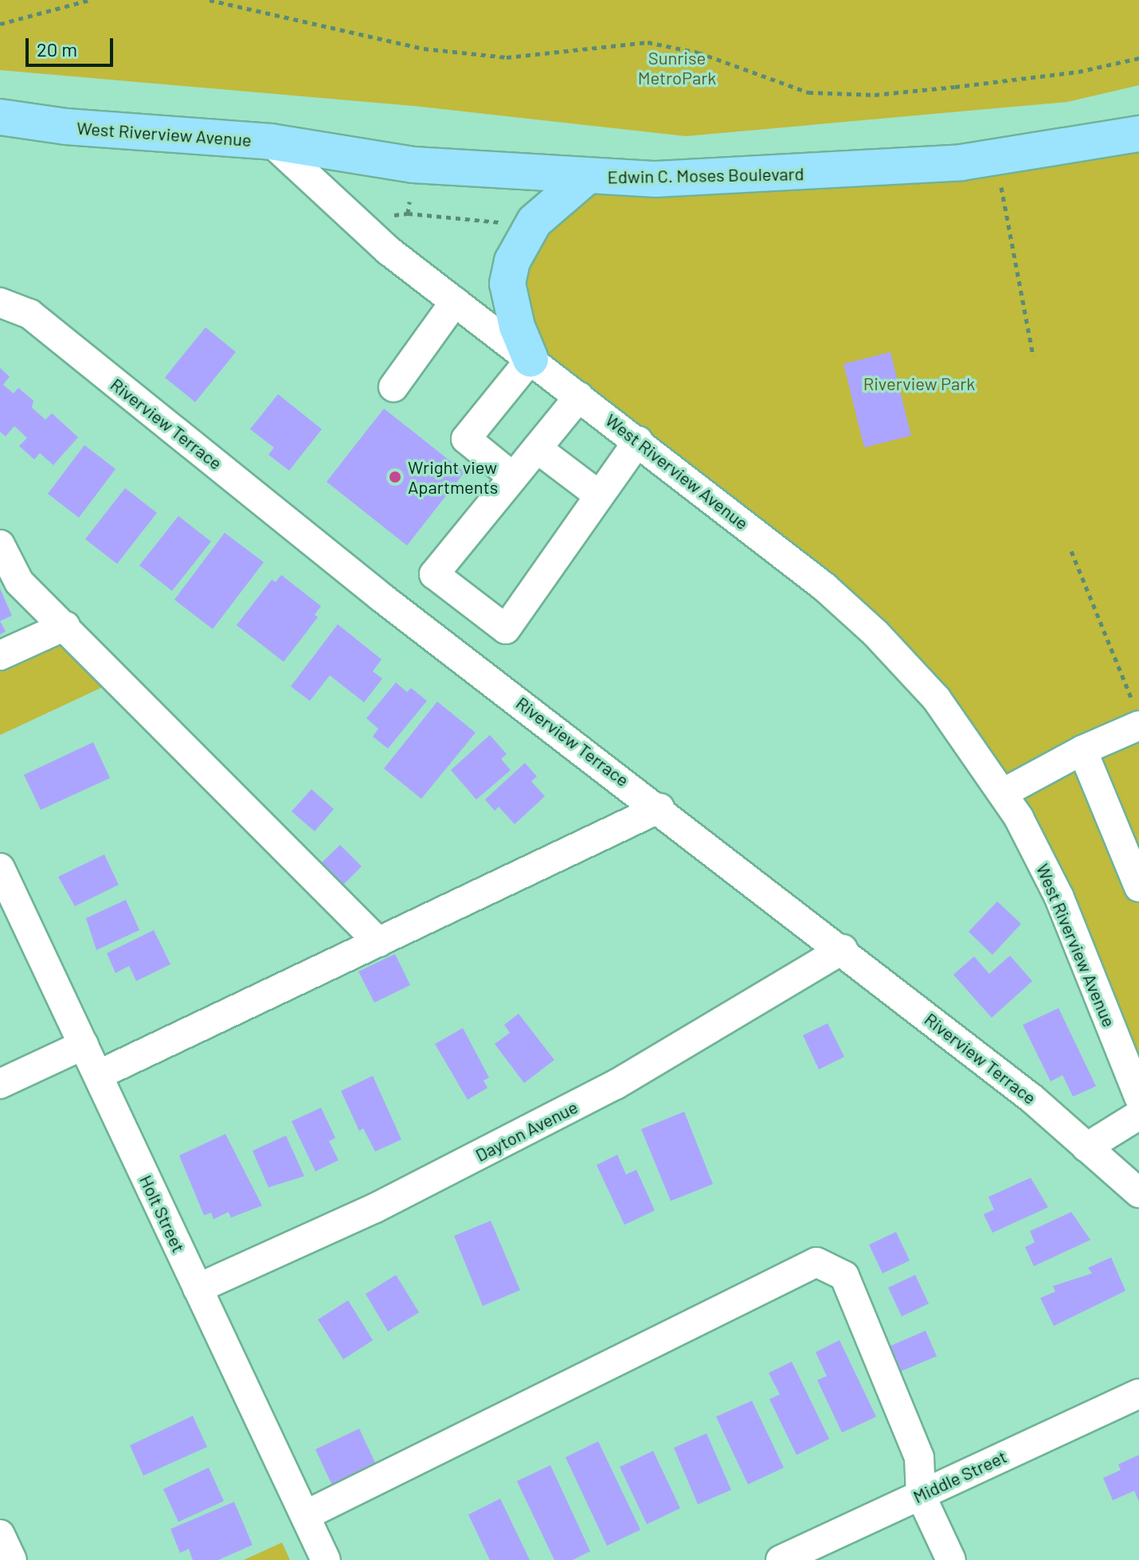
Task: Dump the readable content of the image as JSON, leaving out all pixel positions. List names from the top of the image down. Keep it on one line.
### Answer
{"streets":{"main road":["West Riverview Avenue","Edwin C. Moses Boulevard"],"street":["Riverview Terrace","Dayton Avenue","Holt Street","Middle Street"]},"crossings":[["West Riverview Avenue","Edwin C. Moses Boulevard"],["Riverview Terrace","Dayton Avenue"],["Dayton Avenue","Holt Street"]],"parks":["Sunrise MetroPark","Riverview Park"],"places":["Wright view Apartments"],"scale_bar":"20 m"}
